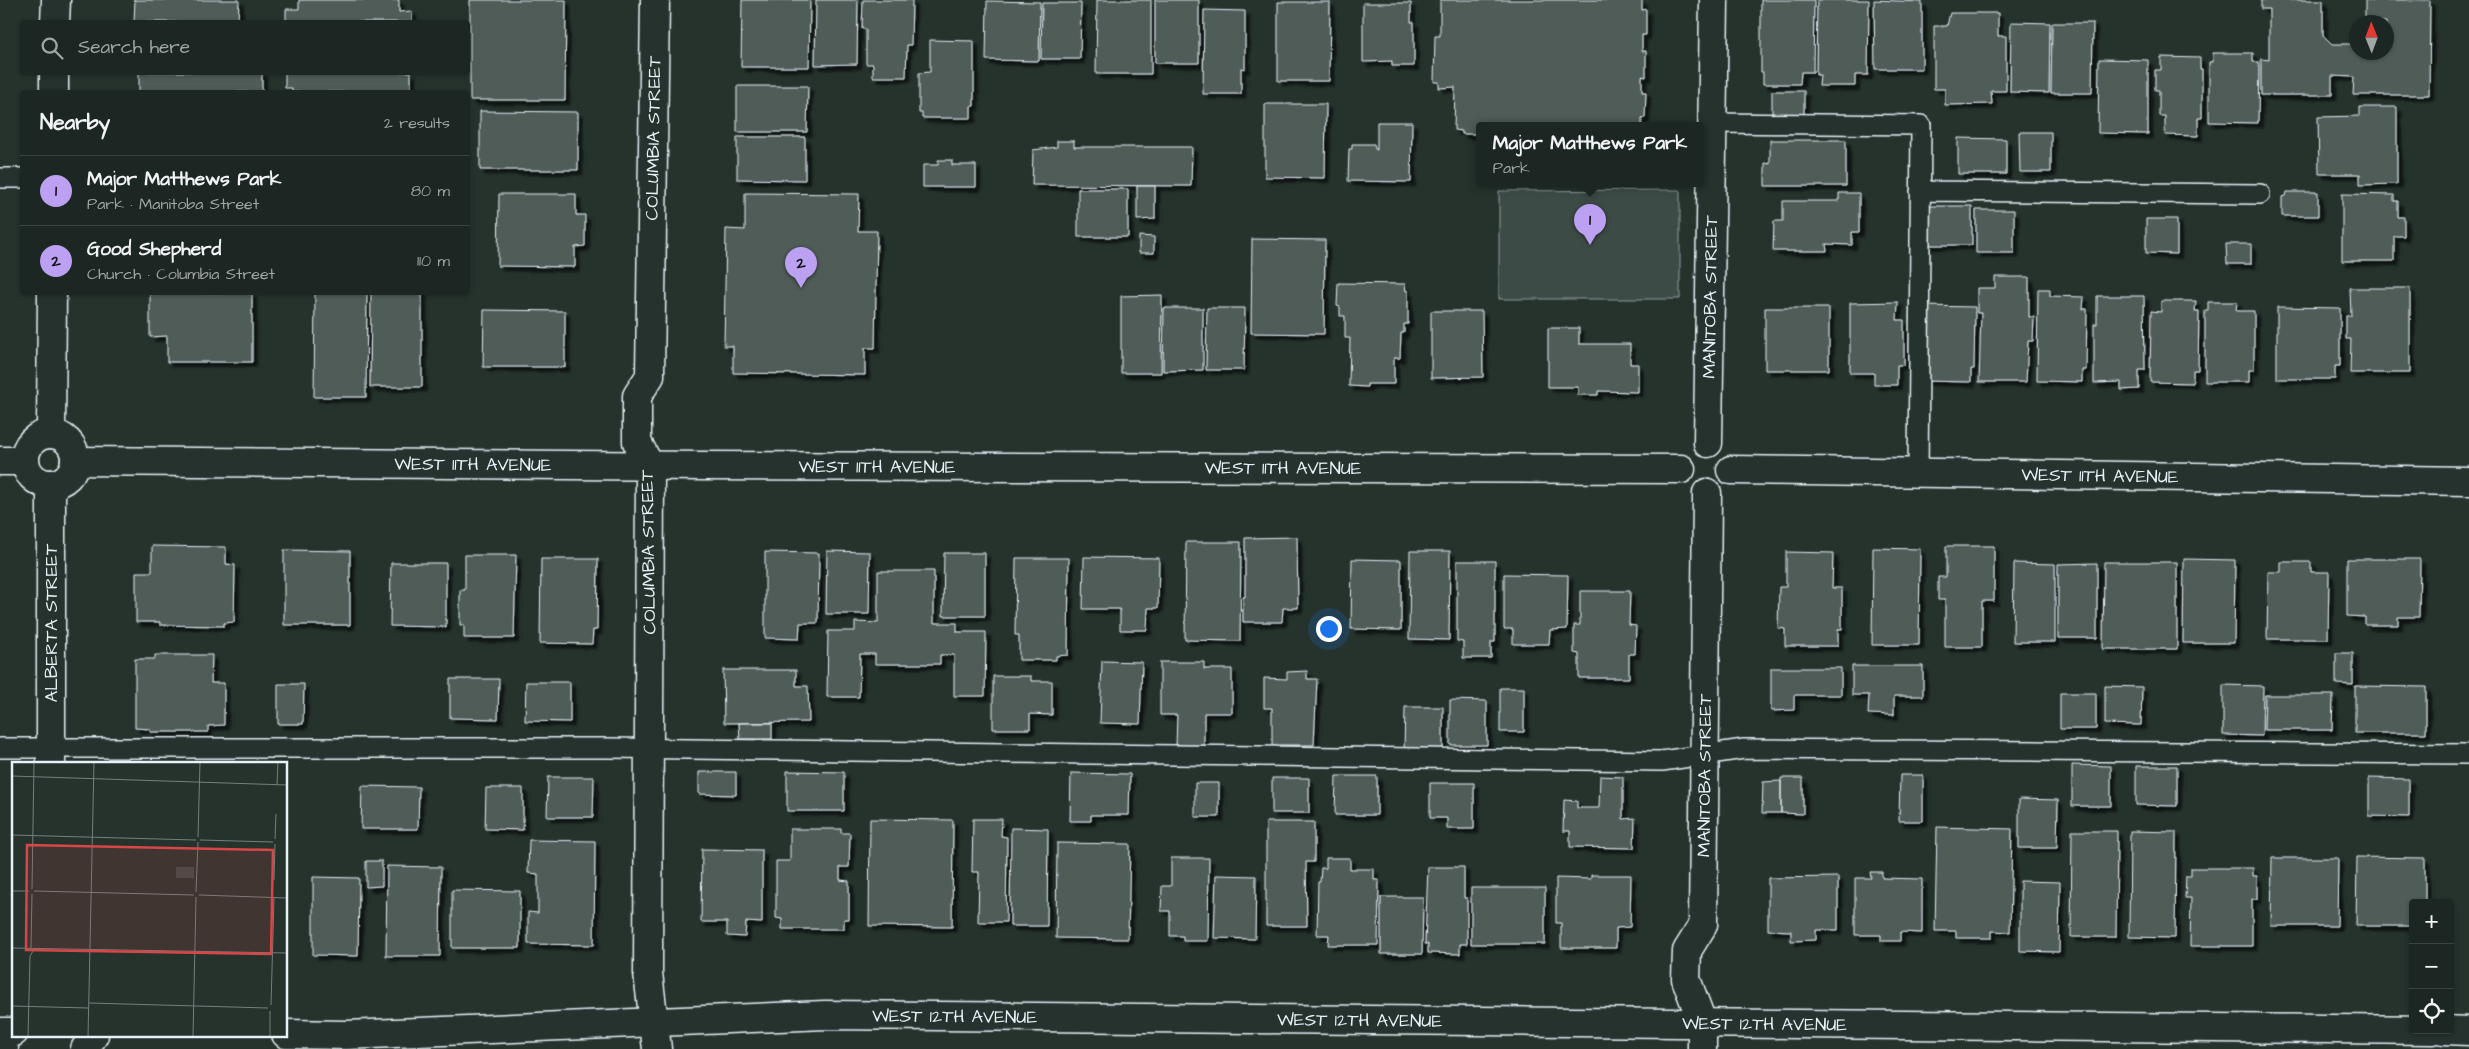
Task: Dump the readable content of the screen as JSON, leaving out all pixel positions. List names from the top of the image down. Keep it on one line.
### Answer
{"streets":{"street":["COLUMBIA STREET","MANITOBA STREET","WEST 11TH AVENUE","ALBERTA STREET","WEST 12TH AVENUE"]},"crossings":[["COLUMBIA STREET","WEST 11TH AVENUE"],["COLUMBIA STREET","WEST 12TH AVENUE"],["MANITOBA STREET","WEST 11TH AVENUE"],["MANITOBA STREET","WEST 12TH AVENUE"],["WEST 11TH AVENUE","ALBERTA STREET"]],"north":"top","page":{"search":"Search here","heading":["Nearby","2 results"],"popup":["Major Matthews Park","Park"],"list":[{"mark":"1","name":"Major Matthews Park","note":"Park · Manitoba Street","value":"80 m"},{"mark":"2","name":"Good Shepherd","note":"Church · Columbia Street","value":"110 m"}],"pins":["1","2"],"map_buttons":["+","−"]}}
